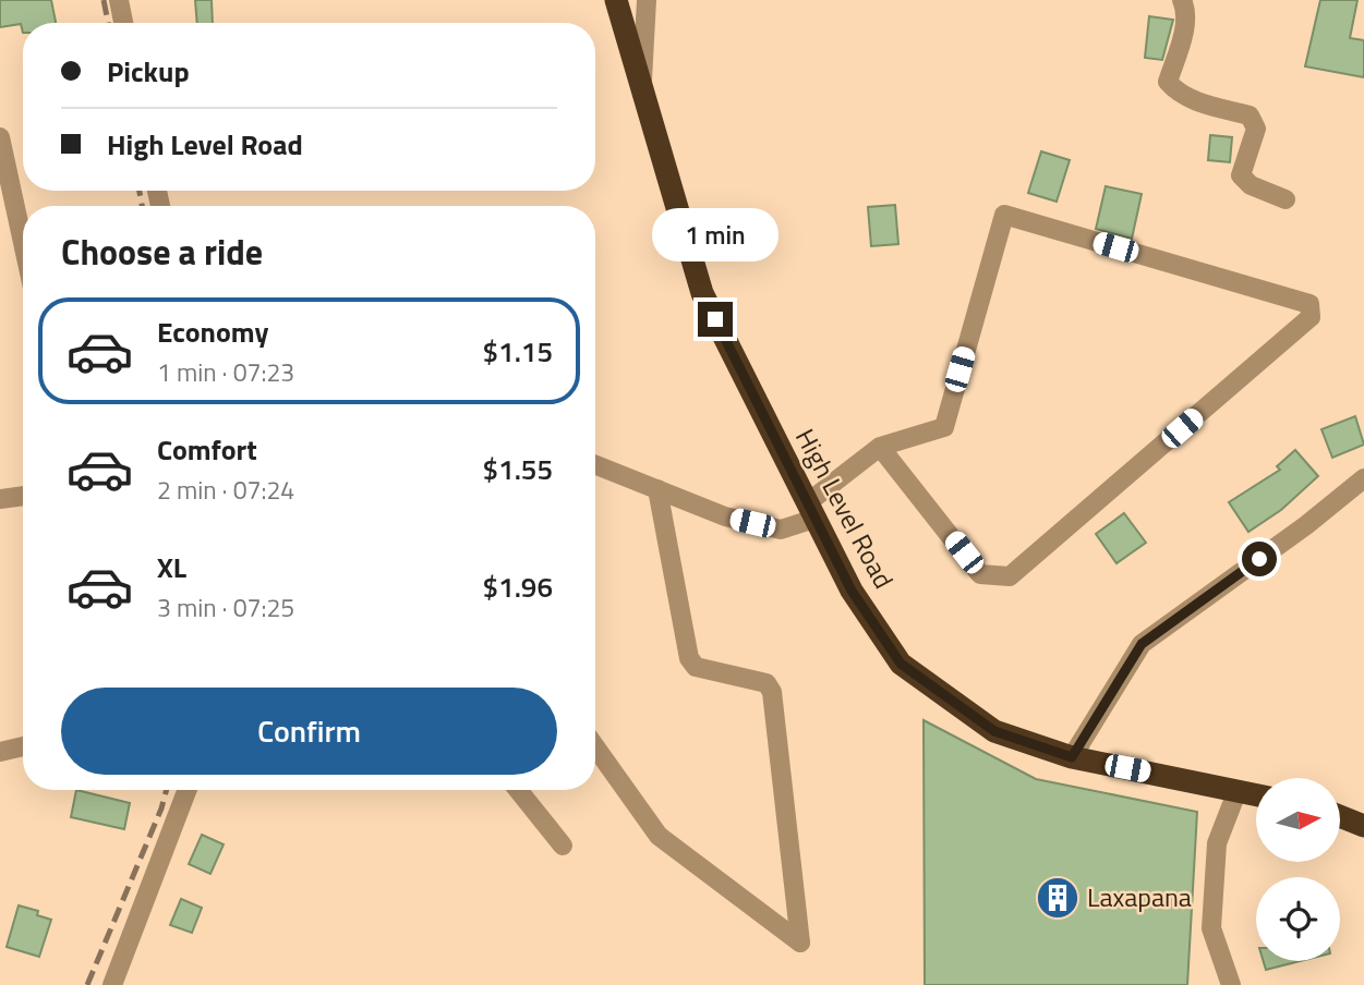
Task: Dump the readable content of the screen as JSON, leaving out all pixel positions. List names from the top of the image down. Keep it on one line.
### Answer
{"streets":{"highway":["High Level Road"]},"places":{"building":["Laxapana"]},"north":"right","page":{"banner":["Pickup","High Level Road"],"heading":"Choose a ride","bubble":"1 min","list":[{"name":"Economy","note":"1 min · 07:23","value":"$1.15"},{"name":"Comfort","note":"2 min · 07:24","value":"$1.55"},{"name":"XL","note":"3 min · 07:25","value":"$1.96"}],"buttons":"Confirm"}}
